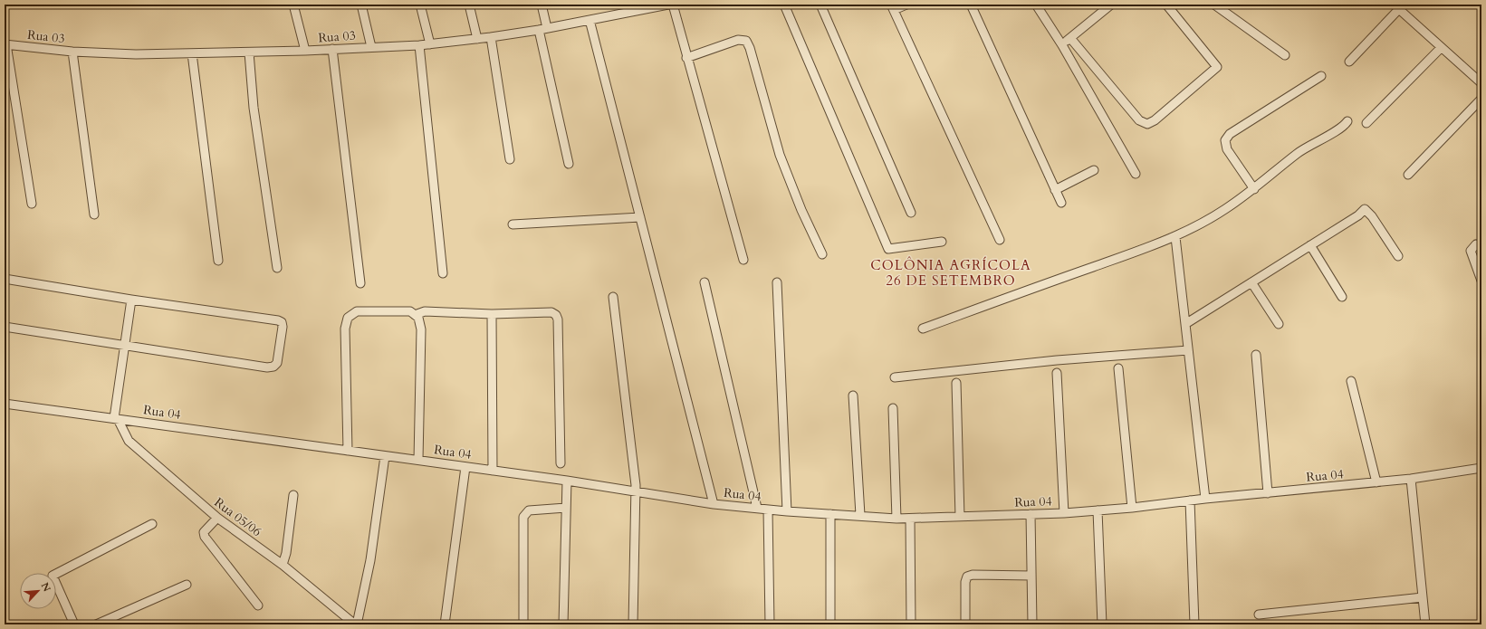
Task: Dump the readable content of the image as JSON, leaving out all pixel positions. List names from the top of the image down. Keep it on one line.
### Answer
{"streets":{"street":["Rua 03","Rua 04","Rua 05/06"]},"crossings":[["Rua 04","Rua 05/06"]],"districts":["COLÔNIA AGRÍCOLA 26 DE SETEMBRO"],"north":"top right"}
